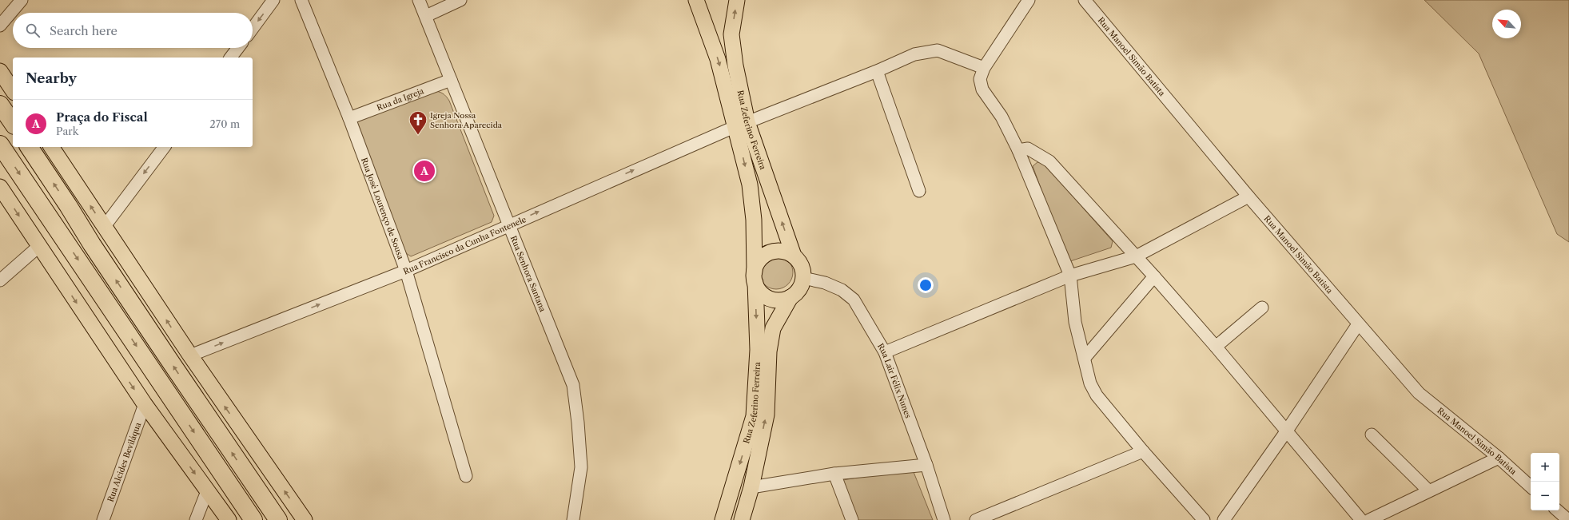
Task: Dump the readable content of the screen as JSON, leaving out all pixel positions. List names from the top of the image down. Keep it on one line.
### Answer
{"streets":{"main road":["Rua Zeferino Ferreira"],"street":["Rua Manoel Simão Batista","Rua da Igreja","Rua José Lourenço de Sousa","Rua Francisco da Cunha Fontenele","Rua Senhora Santana","Rua Lair Félix Nunes","Rua Alcides Beviláqua"]},"crossings":[["Rua da Igreja","Rua José Lourenço de Sousa"],["Rua da Igreja","Rua Senhora Santana"],["Rua Zeferino Ferreira","Rua Francisco da Cunha Fontenele"],["Rua Zeferino Ferreira","Rua Lair Félix Nunes"],["Rua José Lourenço de Sousa","Rua Francisco da Cunha Fontenele"],["Rua Francisco da Cunha Fontenele","Rua Senhora Santana"]],"one_way":["Rua Francisco da Cunha Fontenele"],"places":{"church":["Igreja Nossa Senhora Aparecida"]},"north":"top left","page":{"search":"Search here","heading":"Nearby","list":[{"mark":"A","name":"Praça do Fiscal","note":"Park","value":"270 m"}],"pins":"A","map_buttons":["+","−"]}}
